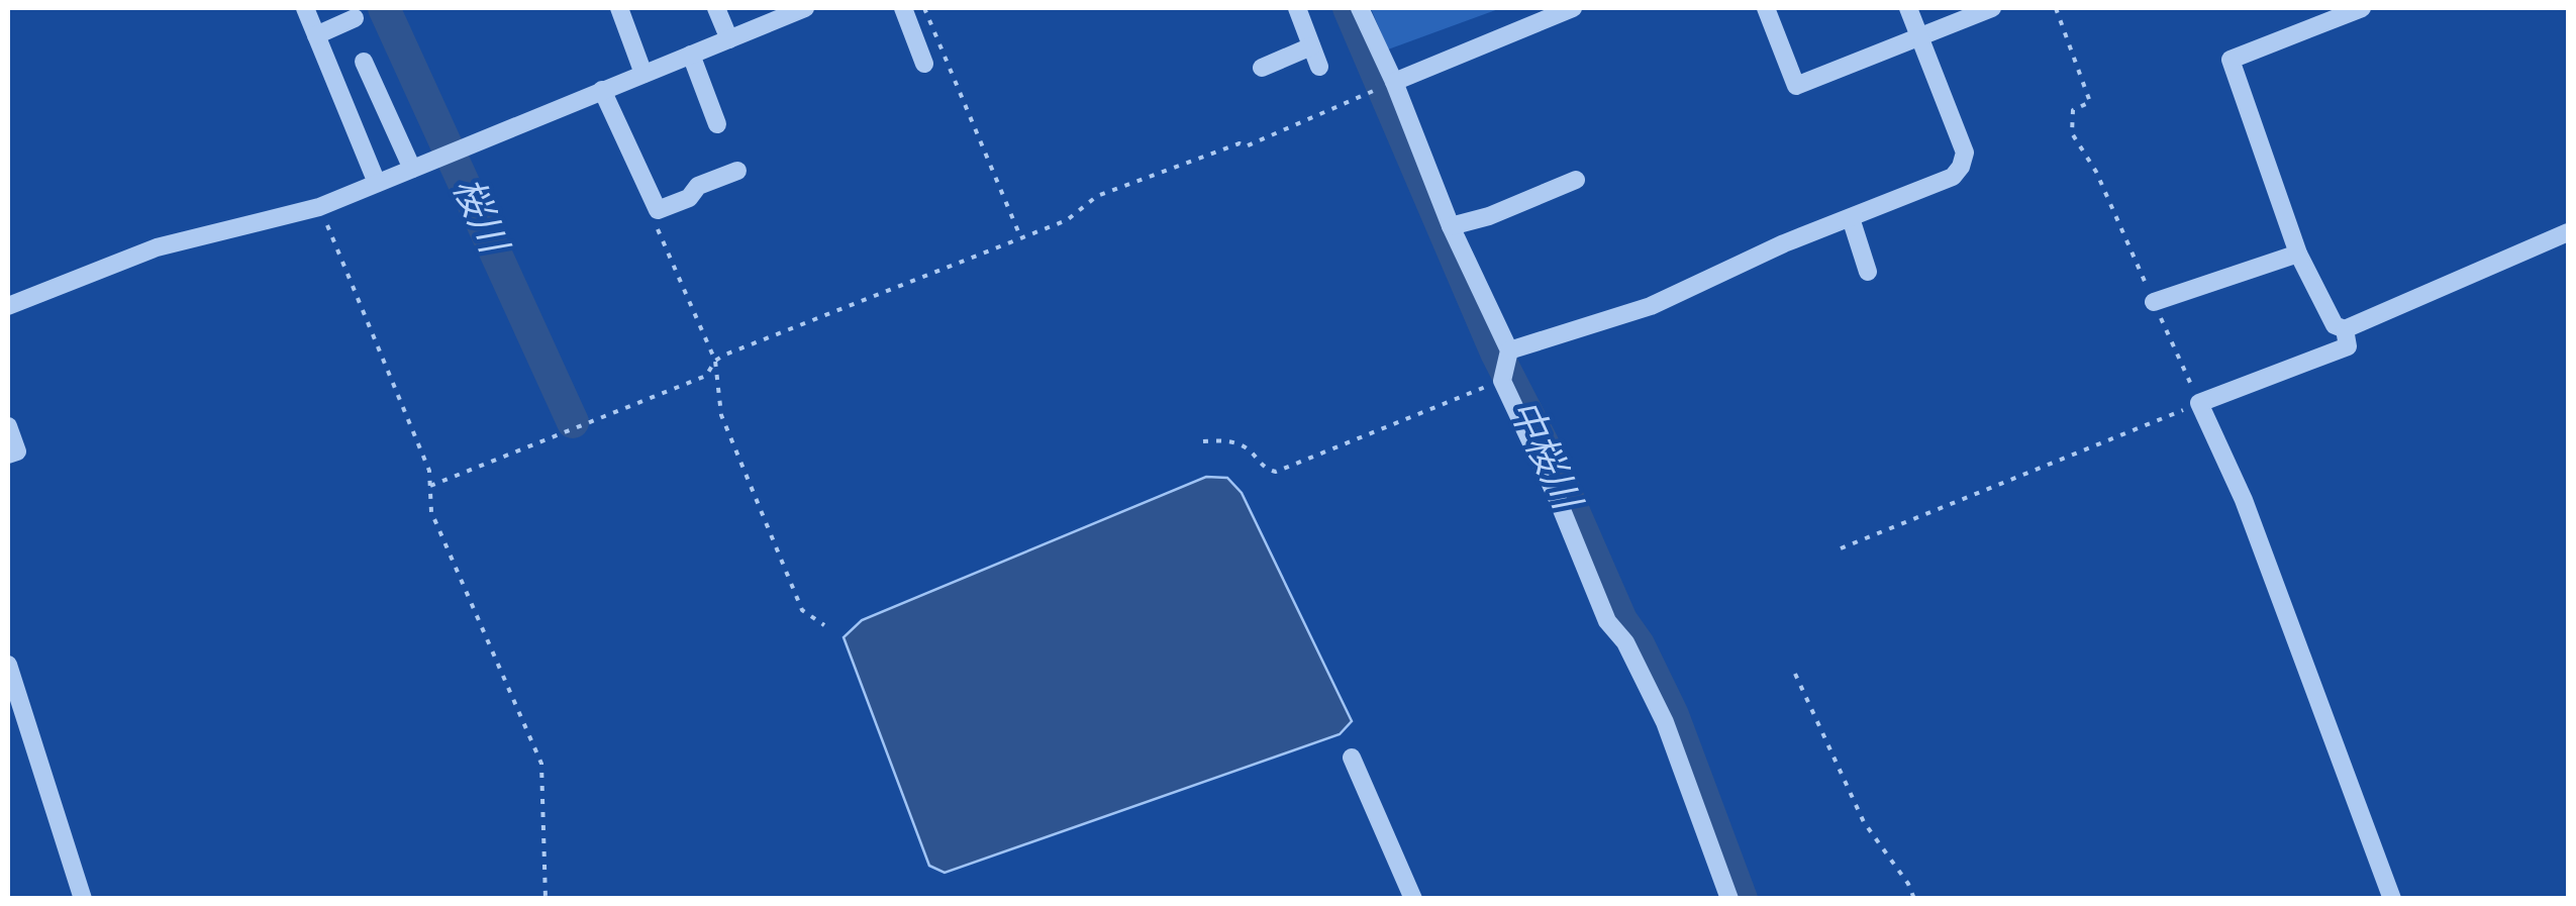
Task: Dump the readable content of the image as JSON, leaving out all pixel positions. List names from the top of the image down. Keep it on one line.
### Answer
{"water":["桜川","中桜川"]}
